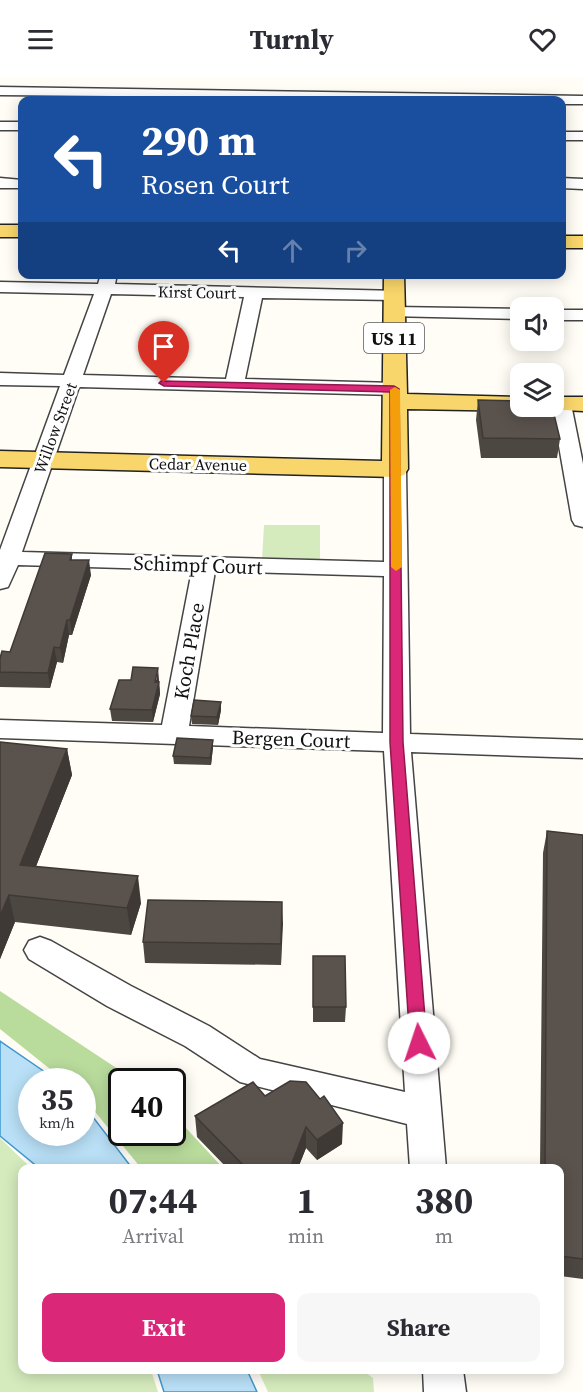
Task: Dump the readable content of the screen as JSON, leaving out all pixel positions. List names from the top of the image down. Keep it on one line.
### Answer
{"streets":{"main road":["US 11","Cedar Avenue"],"street":["Kirst Court","Willow Street","Schimpf Court","Koch Place","Bergen Court"]},"crossings":[["Kirst Court","US 11"],["Kirst Court","Willow Street"],["Willow Street","Cedar Avenue"],["Willow Street","Schimpf Court"],["Schimpf Court","Koch Place"],["Koch Place","Bergen Court"]],"page":{"header":"Turnly","turn":["290 m","Rosen Court"],"speed":"35 km/h","limit":"40","eta":["07:44","Arrival","1","min","380","m"],"buttons":["Exit","Share"]}}
